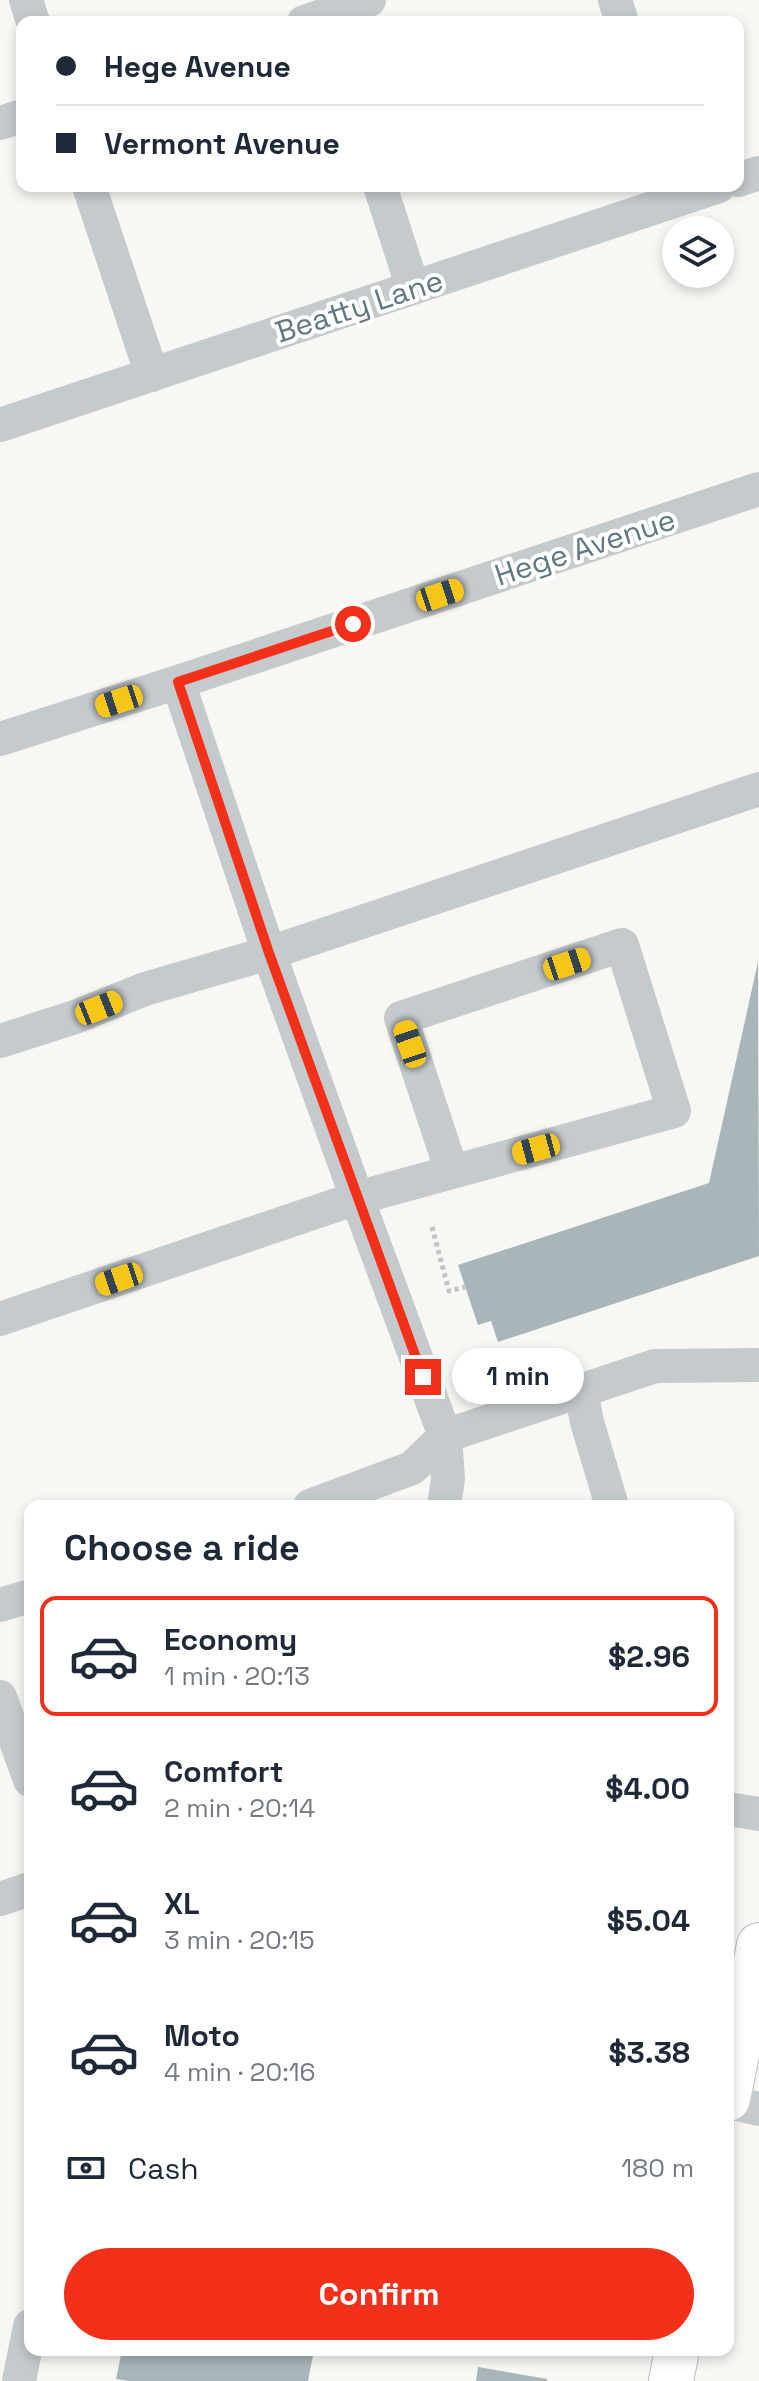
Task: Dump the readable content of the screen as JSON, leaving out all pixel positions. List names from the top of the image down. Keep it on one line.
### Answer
{"streets":{"street":["Beatty Lane","Hege Avenue"]},"page":{"banner":["Hege Avenue","Vermont Avenue"],"bubble":"1 min","heading":"Choose a ride","list":[{"name":"Economy","note":"1 min · 20:13","value":"$2.96"},{"name":"Comfort","note":"2 min · 20:14","value":"$4.00"},{"name":"XL","note":"3 min · 20:15","value":"$5.04"},{"name":"Moto","note":"4 min · 20:16","value":"$3.38"}],"pay":["Cash","180 m"],"buttons":"Confirm"}}
